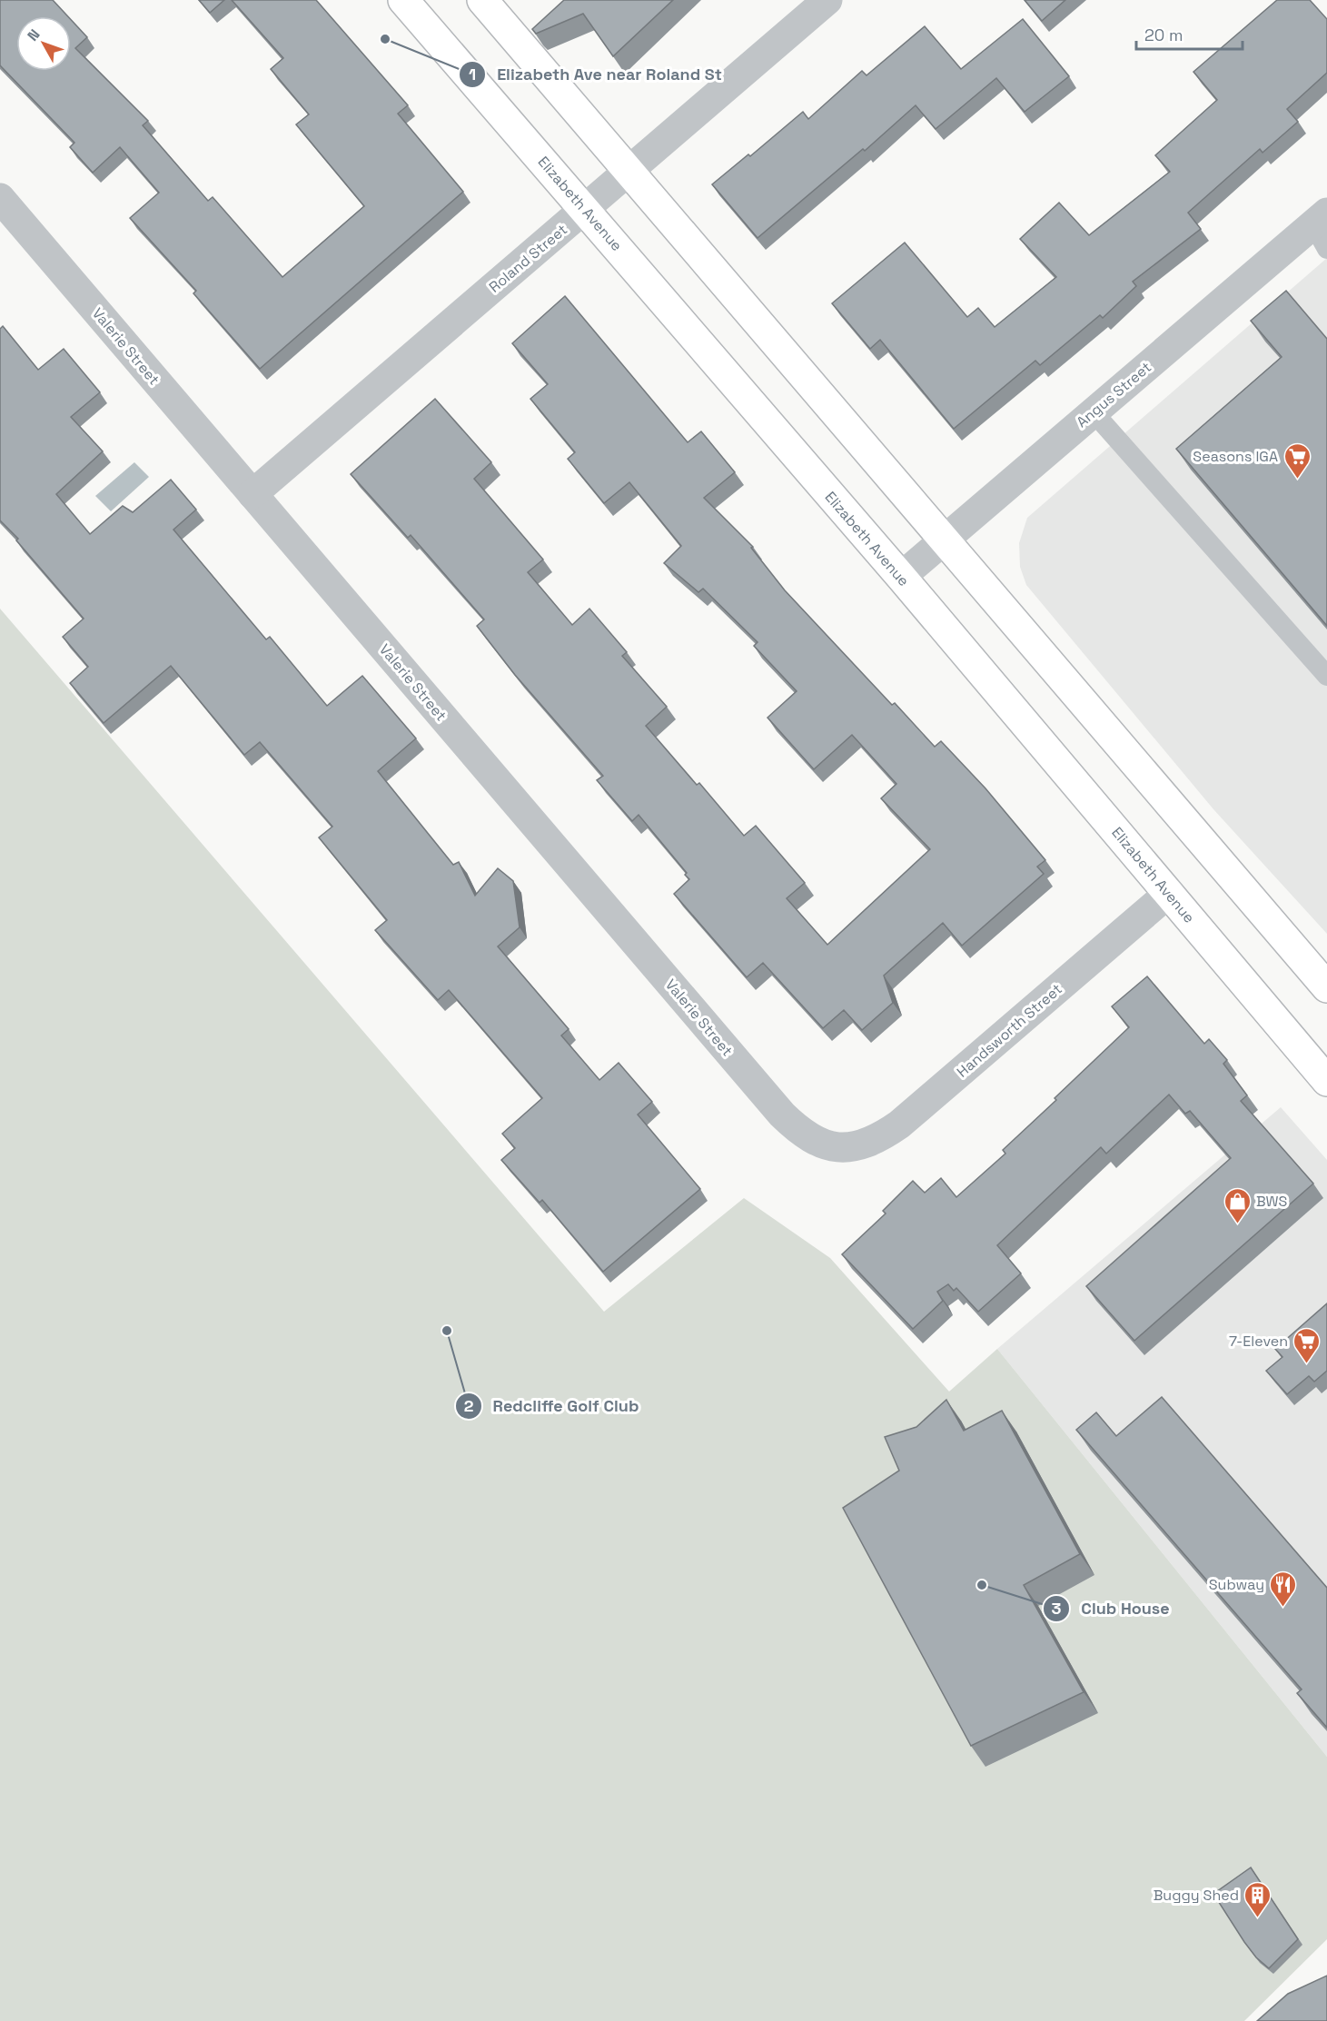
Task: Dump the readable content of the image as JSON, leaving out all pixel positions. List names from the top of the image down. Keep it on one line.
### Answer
{"streets":{"highway":["Elizabeth Avenue"],"street":["Roland Street","Valerie Street","Angus Street","Handsworth Street"]},"crossings":[["Elizabeth Avenue","Roland Street"],["Elizabeth Avenue","Angus Street"],["Elizabeth Avenue","Handsworth Street"],["Roland Street","Valerie Street"],["Valerie Street","Handsworth Street"]],"places":{"other":["Elizabeth Ave near Roland St","Redcliffe Golf Club","Club House"],"supermarket":["Seasons IGA","7-Eleven"],"shop":["BWS"],"restaurant":["Subway"],"building":["Buggy Shed"]},"scale_bar":"20 m","north":"top left"}
